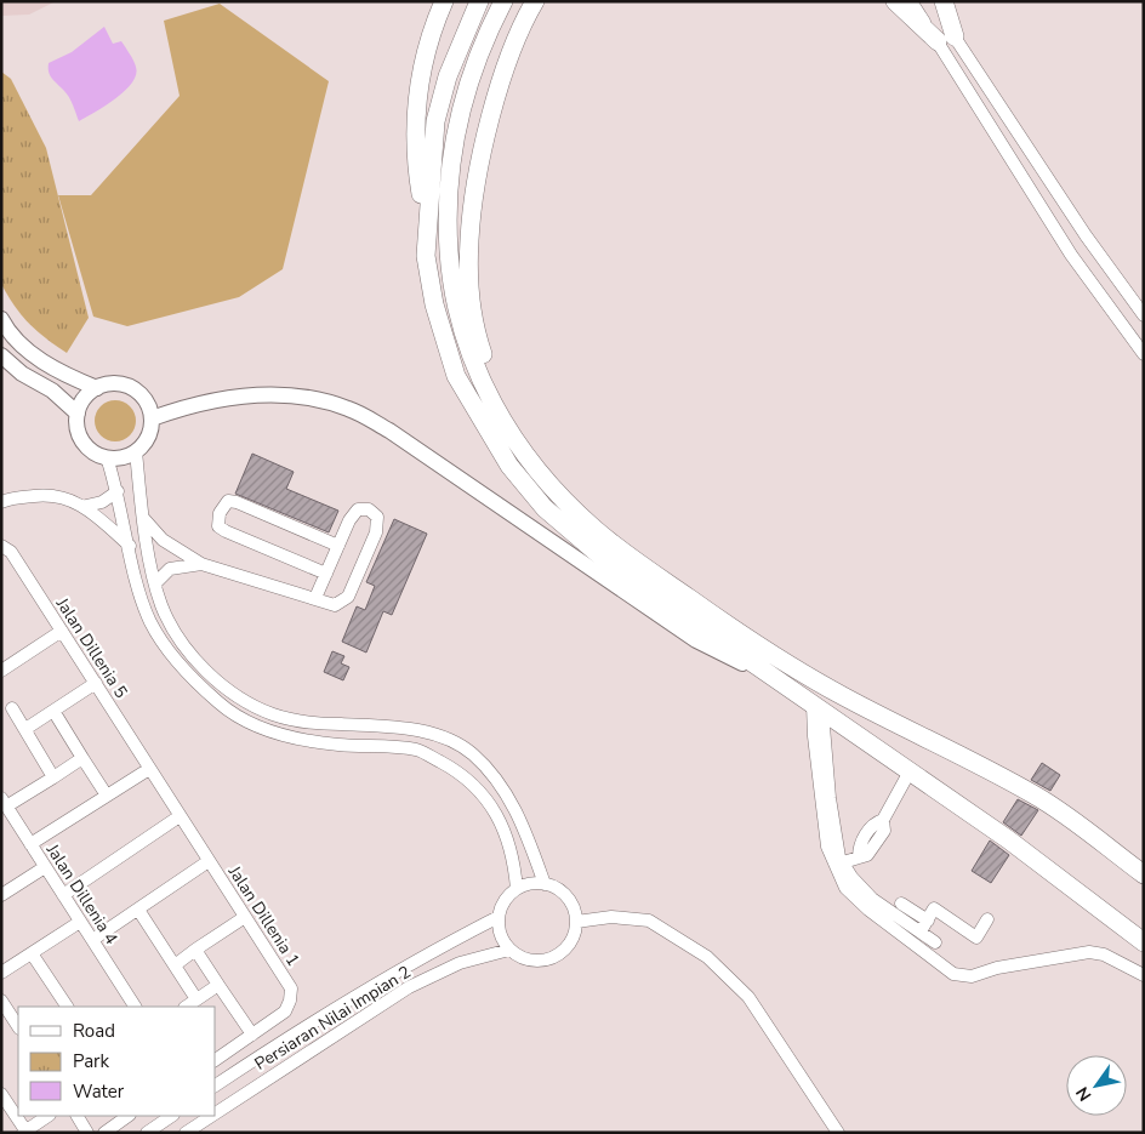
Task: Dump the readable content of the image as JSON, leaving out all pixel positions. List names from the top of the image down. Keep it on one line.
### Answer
{"streets":{"street":["Jalan Dillenia 5","Jalan Dillenia 4","Jalan Dillenia 1","Persiaran Nilai Impian 2"]},"crossings":[["Jalan Dillenia 5","Jalan Dillenia 1"]],"legend":["Road","Park","Water"],"north":"bottom left"}
